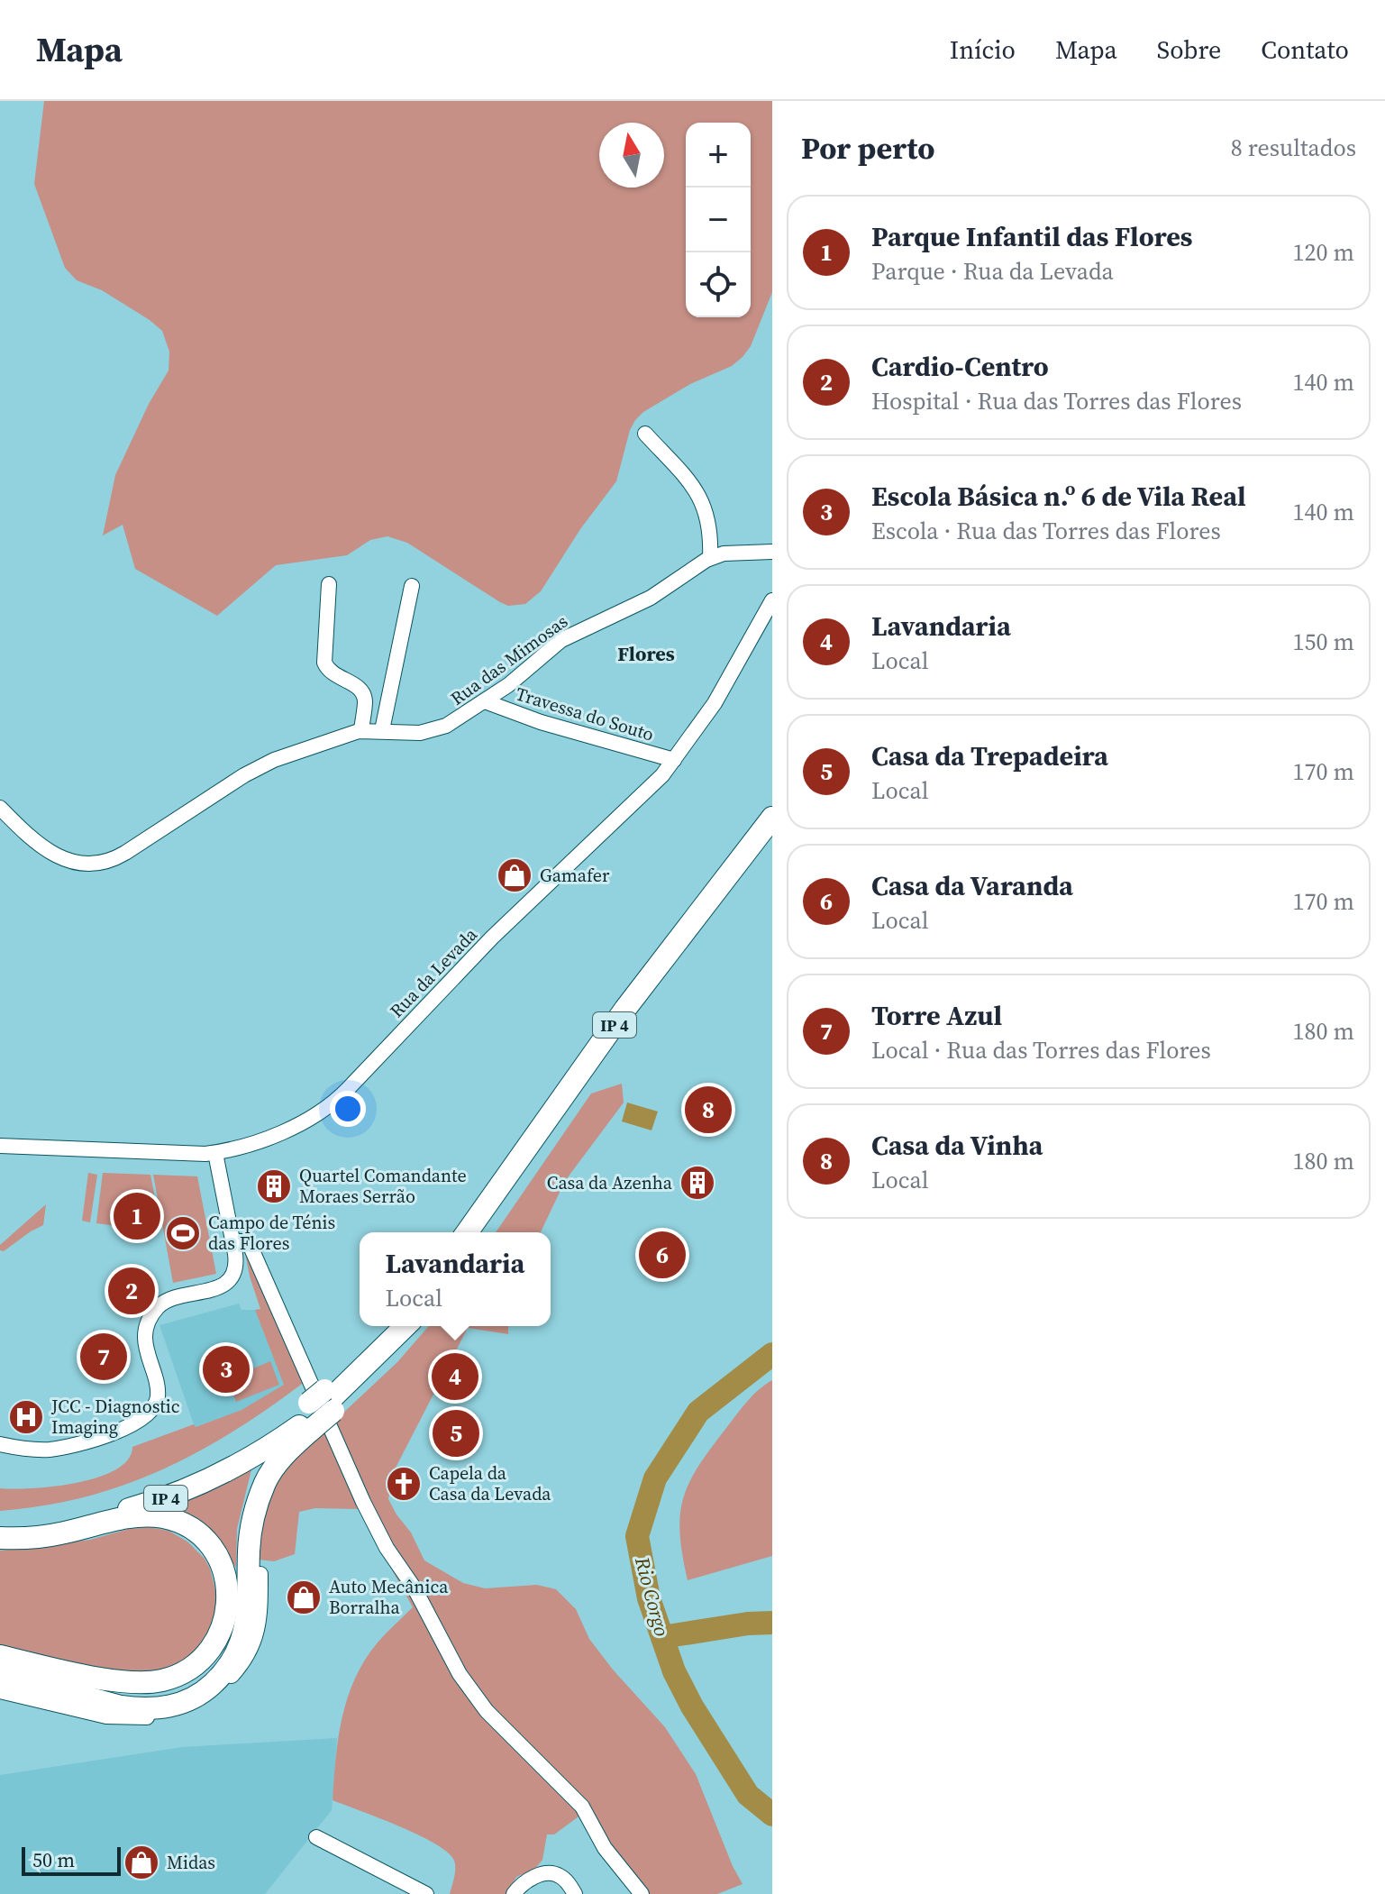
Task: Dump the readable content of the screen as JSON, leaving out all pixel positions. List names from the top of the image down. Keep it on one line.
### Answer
{"streets":{"highway":["IP 4"],"street":["Rua das Mimosas","Travessa do Souto","Rua da Levada"]},"crossings":[["Rua das Mimosas","Travessa do Souto"],["Travessa do Souto","Rua da Levada"]],"districts":["Flores"],"water":["Rio Corgo"],"places":{"shop":["Gamafer","Auto Mecânica Borralha","Midas"],"building":["Casa da Azenha","Quartel Comandante Moraes Serrão"],"sports":["Campo de Ténis das Flores"],"hospital":["JCC - Diagnostic Imaging"],"church":["Capela da Casa da Levada"]},"scale_bar":"50 m","north":"top","page":{"header":"Mapa","nav":["Início","Mapa","Sobre","Contato"],"heading":["Por perto","8 resultados"],"map_buttons":["+","−"],"list":[{"mark":"1","name":"Parque Infantil das Flores","note":"Parque · Rua da Levada","value":"120 m"},{"mark":"2","name":"Cardio-Centro","note":"Hospital · Rua das Torres das Flores","value":"140 m"},{"mark":"3","name":"Escola Básica n.º 6 de Vila Real","note":"Escola · Rua das Torres das Flores","value":"140 m"},{"mark":"4","name":"Lavandaria","note":"Local","value":"150 m"},{"mark":"5","name":"Casa da Trepadeira","note":"Local","value":"170 m"},{"mark":"6","name":"Casa da Varanda","note":"Local","value":"170 m"},{"mark":"7","name":"Torre Azul","note":"Local · Rua das Torres das Flores","value":"180 m"},{"mark":"8","name":"Casa da Vinha","note":"Local","value":"180 m"}],"pins":["8","1","6","2","7","3","4","5"],"popup":["Lavandaria","Local"],"scale":"50 m"}}
